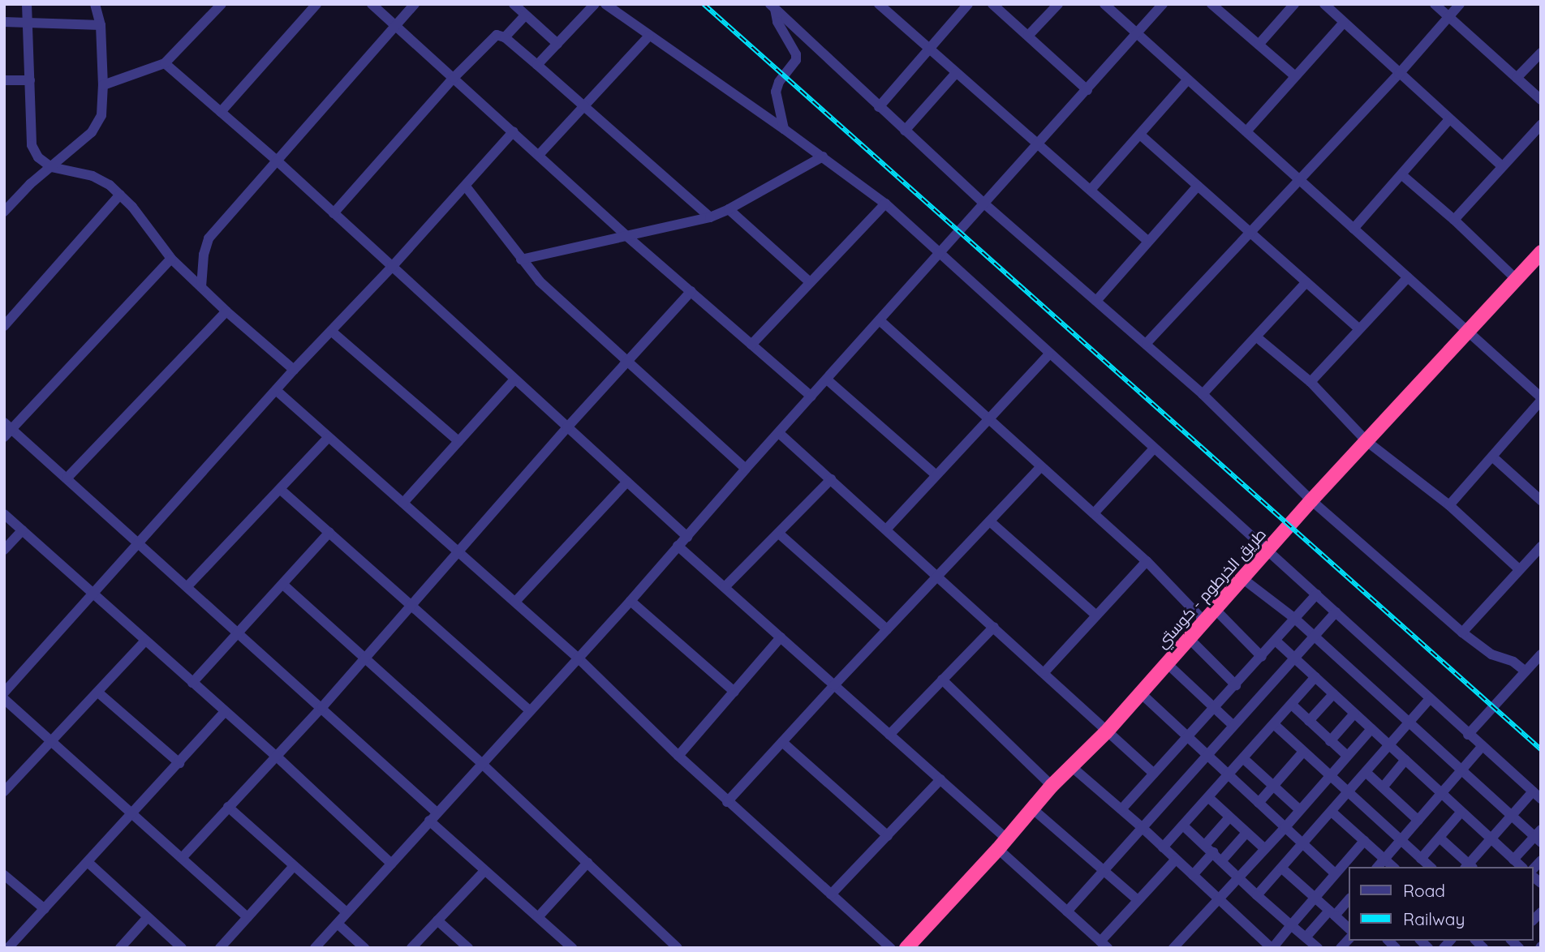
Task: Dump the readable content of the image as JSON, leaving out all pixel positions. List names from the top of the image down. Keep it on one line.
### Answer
{"streets":{"highway":["طريق الخرطوم - كوستي"]},"legend":["Road","Railway"]}
